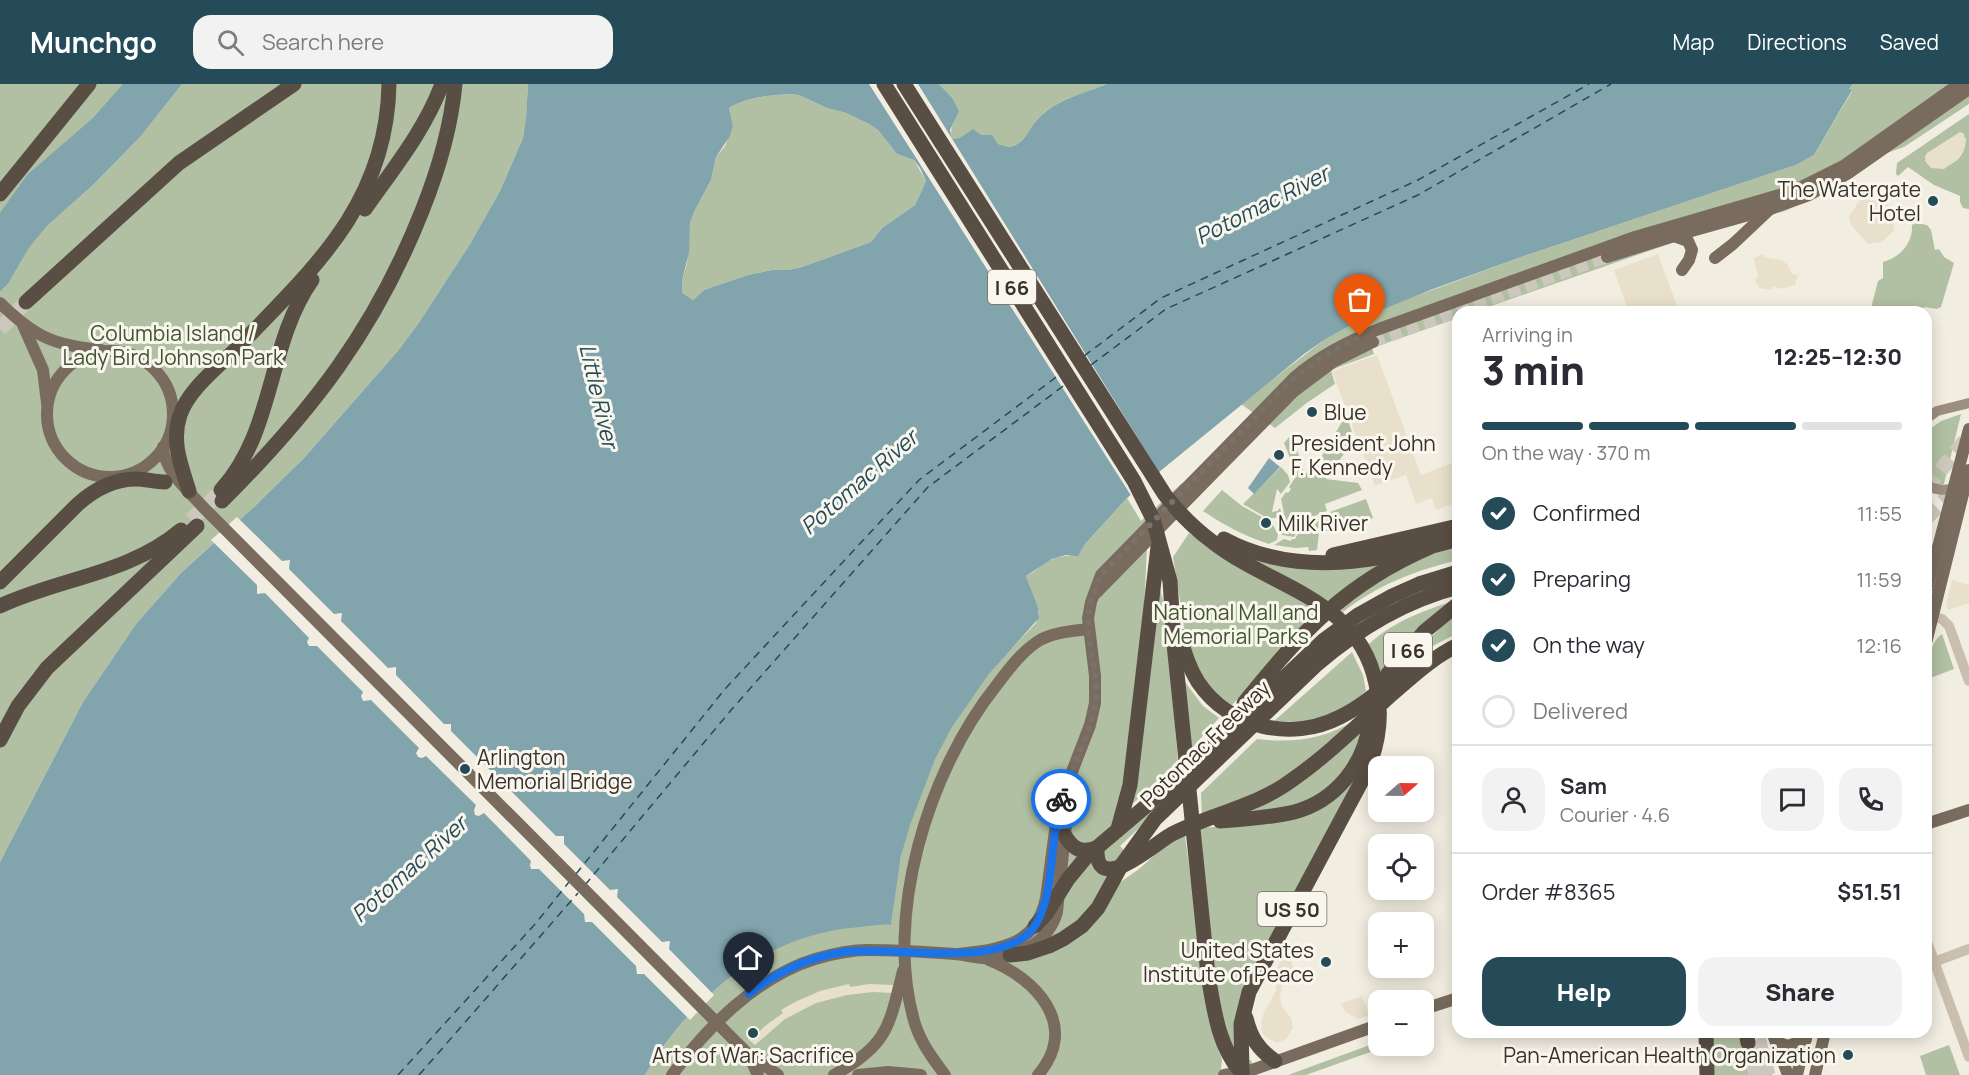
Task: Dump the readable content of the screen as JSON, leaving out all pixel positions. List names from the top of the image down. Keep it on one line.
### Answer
{"streets":{"highway":["I 66","Potomac Freeway","US 50"]},"crossings":[["I 66","US 50"]],"water":["Potomac River","Little River"],"parks":["Columbia Island / Lady Bird Johnson Park","National Mall and Memorial Parks"],"places":["The Watergate Hotel","Blue","President John F. Kennedy","Milk River","Arlington Memorial Bridge","United States Institute of Peace","Arts of War: Sacrifice","Pan-American Health Organization"],"north":"right","page":{"header":"Munchgo","search":"Search here","nav":["Map","Directions","Saved"],"heading":["3 min","Arriving in","12:25–12:30"],"panel":["Sam","Courier · 4.6","Order #8365","$51.51"],"bar":"On the way · 370 m","list":[["Confirmed","11:55"],["Preparing","11:59"],["On the way","12:16"],"Delivered"],"map_buttons":["+","−"],"buttons":["Help","Share"]}}
